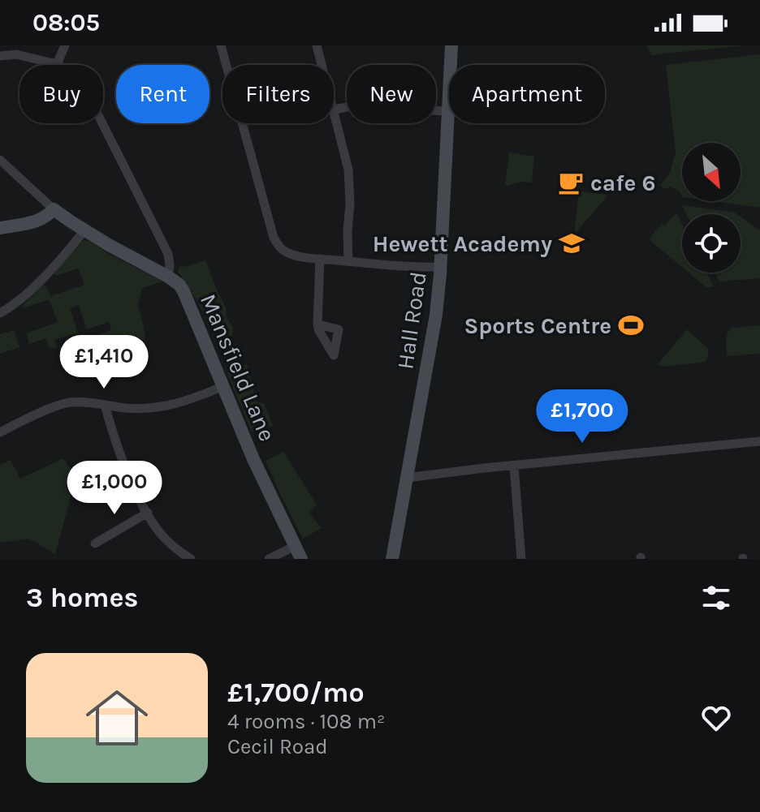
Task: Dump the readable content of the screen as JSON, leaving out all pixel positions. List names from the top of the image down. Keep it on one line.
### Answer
{"streets":{"street":["Hall Road","Mansfield Lane"]},"places":{"cafe":["cafe 6"],"school or university":["Hewett Academy"],"sports":["Sports Centre"]},"north":"bottom right","page":{"status":"08:05","chip":["Buy","Rent","Filters","New","Apartment"],"price":["£1,410","£1,700","£1,000"],"heading":"3 homes","list":[{"name":"£1,700/mo","note":"4 rooms · 108 m² · Cecil Road"}]}}
